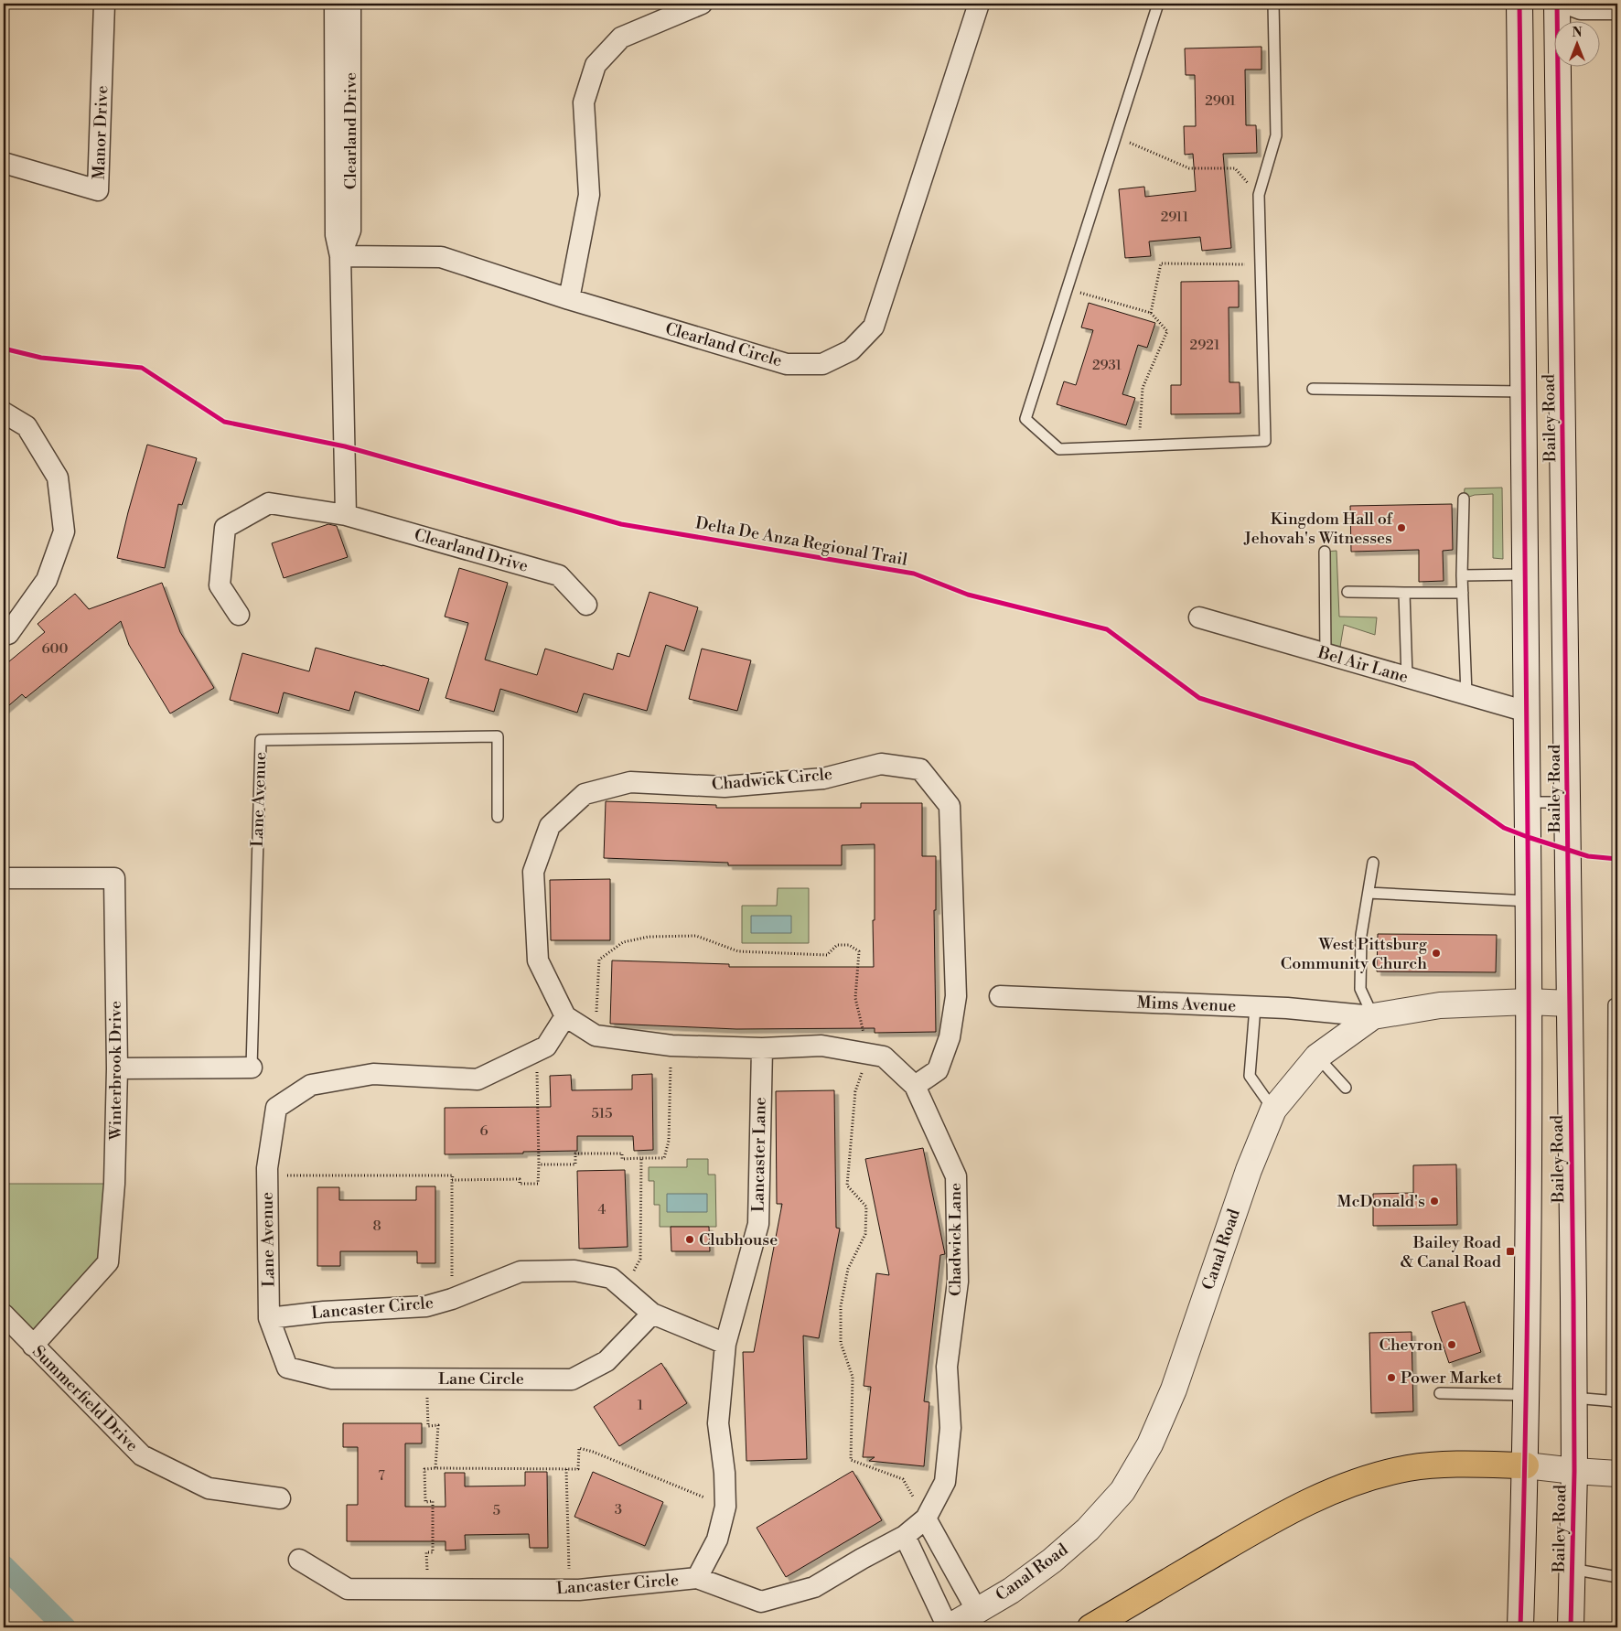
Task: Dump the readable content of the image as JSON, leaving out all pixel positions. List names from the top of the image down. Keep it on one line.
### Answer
{"streets":{"main road":["Bailey Road","Canal Road"],"street":["Clearland Drive","Manor Drive","Clearland Circle","Bel Air Lane","Chadwick Circle","Lane Avenue","Mims Avenue","Winterbrook Drive","Lancaster Lane","Chadwick Lane","Lancaster Circle","Lane Circle","Summerfield Drive"],"cycle path":["Delta De Anza Regional Trail"]},"crossings":[["Clearland Drive","Clearland Circle"],["Bailey Road","Bel Air Lane"],["Bailey Road","Canal Road"],["Chadwick Circle","Chadwick Lane"],["Lane Avenue","Lancaster Circle"],["Lane Avenue","Lane Circle"],["Mims Avenue","Canal Road"],["Winterbrook Drive","Summerfield Drive"],["Lancaster Lane","Chadwick Lane"],["Lancaster Lane","Lancaster Circle"],["Chadwick Lane","Lancaster Circle"],["Lancaster Circle","Lane Circle"]],"places":{"other":["Kingdom Hall of Jehovah's Witnesses","West Pittsburg Community Church","McDonald's","Clubhouse","Chevron","Power Market"],"transit":["Bailey Road & Canal Road"]},"house_numbers":["2901","2911","2921","2931","600","515","6","4","8","1","7","3","5"],"north":"top"}
